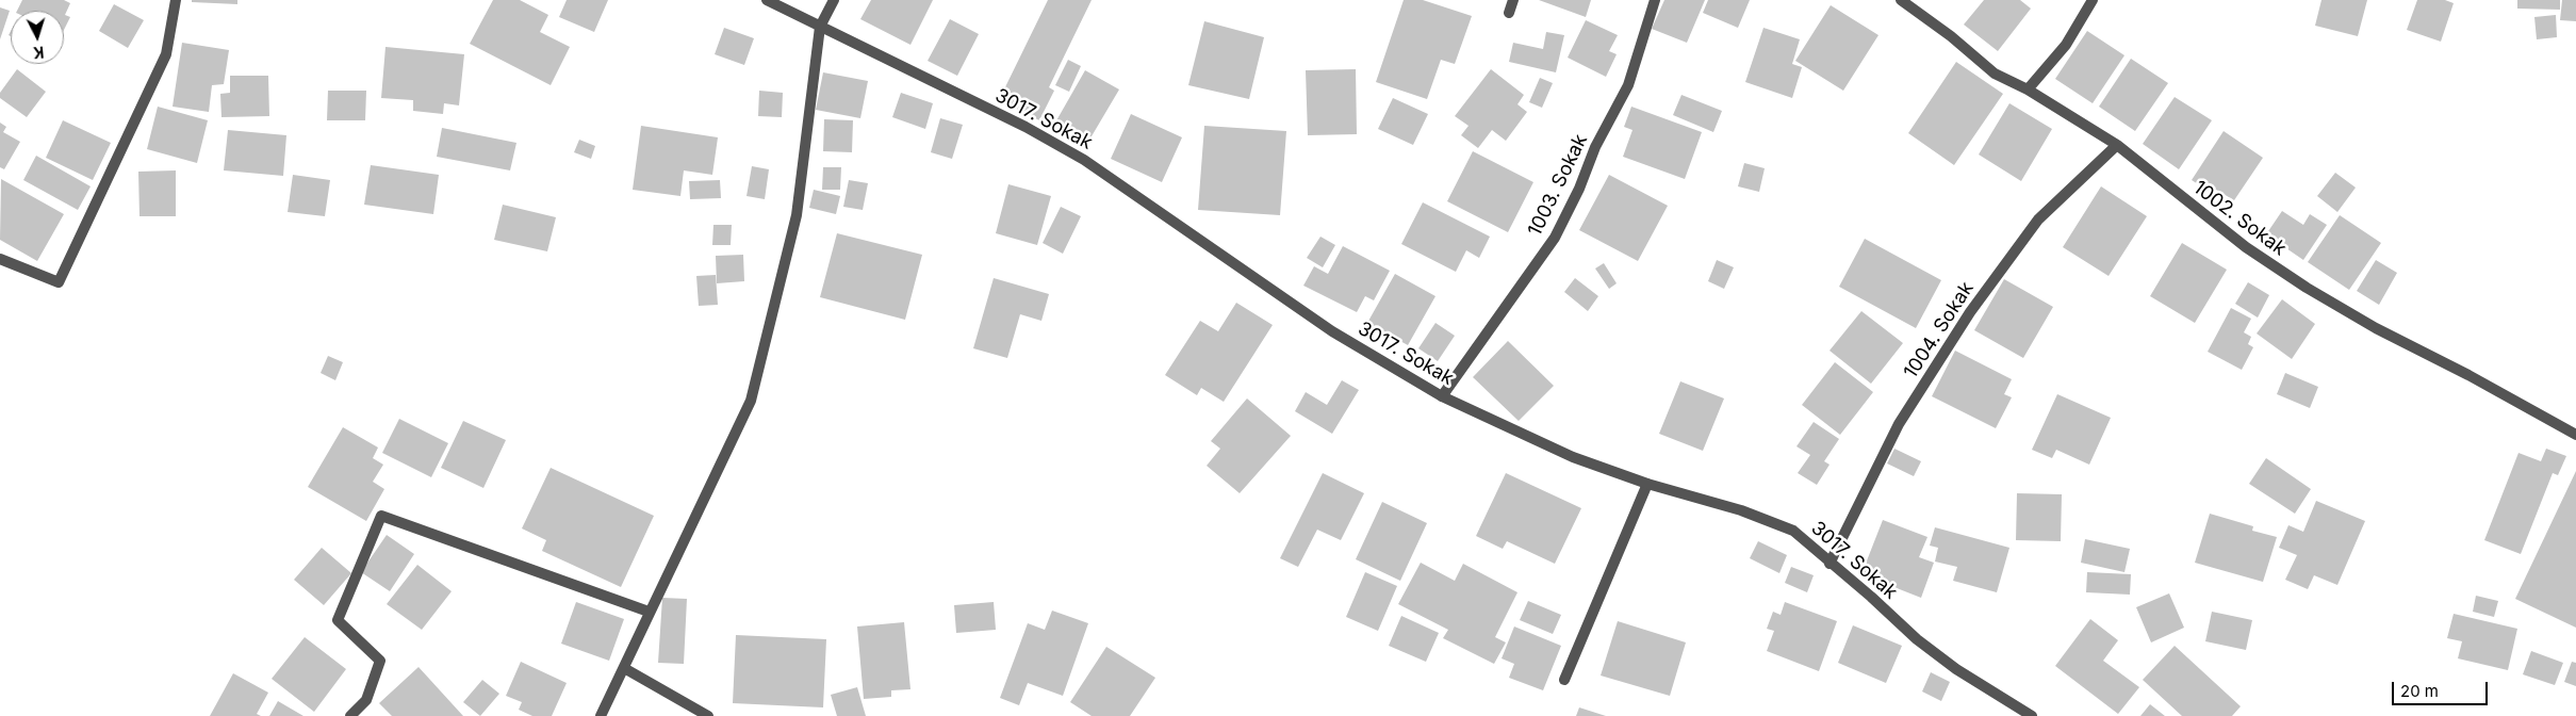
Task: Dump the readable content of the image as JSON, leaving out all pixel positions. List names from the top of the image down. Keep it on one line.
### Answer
{"streets":{"street":["3017. Sokak","1003. Sokak","1002. Sokak","1004. Sokak"]},"crossings":[["3017. Sokak","1003. Sokak"],["3017. Sokak","1004. Sokak"],["1002. Sokak","1004. Sokak"]],"scale_bar":"20 m","north":"bottom"}
